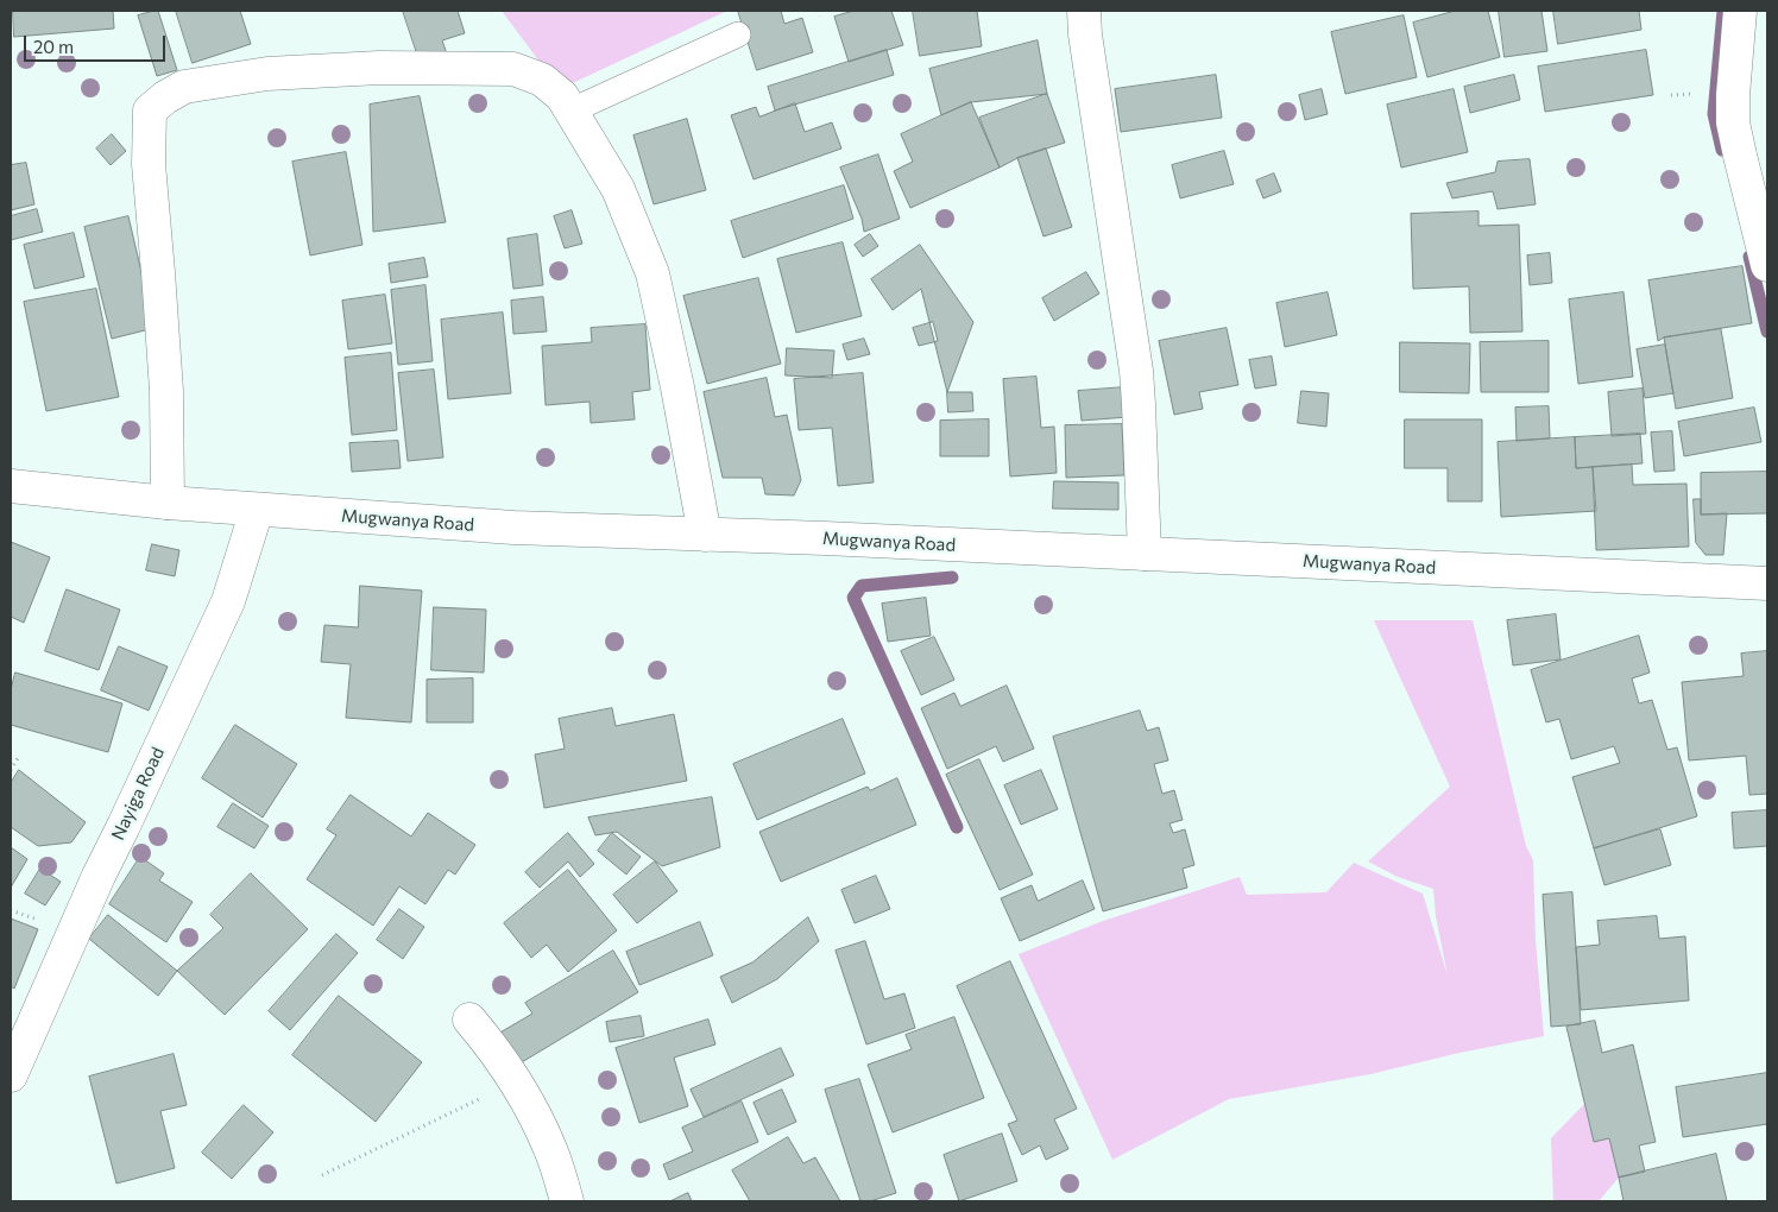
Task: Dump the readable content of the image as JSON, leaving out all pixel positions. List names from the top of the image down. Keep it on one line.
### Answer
{"streets":{"street":["Mugwanya Road","Nayiga Road"]},"crossings":[["Mugwanya Road","Nayiga Road"]],"scale_bar":"20 m"}
